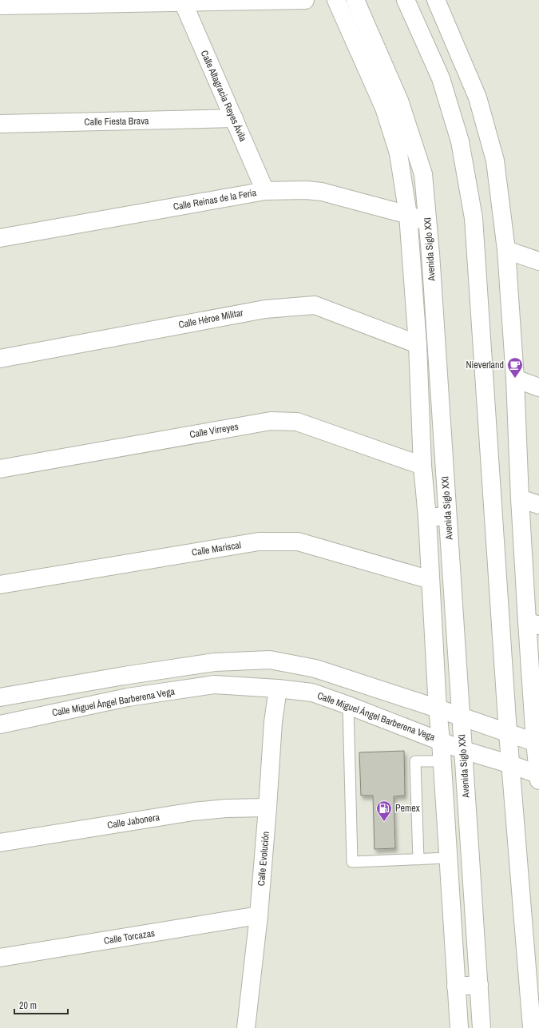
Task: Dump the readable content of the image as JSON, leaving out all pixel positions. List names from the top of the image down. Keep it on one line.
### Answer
{"streets":{"main road":["Calle Altagracia Reyes Ávila","Calle Fiesta Brava","Calle Reinas de la Feria","Avenida Siglo XXI","Calle Héroe Militar","Calle Virreyes","Calle Mariscal","Calle Miguel Ángel Barberena Vega","Calle Jabonera","Calle Evolución","Calle Torcazas"]},"crossings":[["Calle Altagracia Reyes Ávila","Calle Fiesta Brava"],["Calle Altagracia Reyes Ávila","Calle Reinas de la Feria"],["Calle Reinas de la Feria","Avenida Siglo XXI"],["Avenida Siglo XXI","Calle Héroe Militar"],["Avenida Siglo XXI","Calle Virreyes"],["Avenida Siglo XXI","Calle Mariscal"],["Avenida Siglo XXI","Calle Miguel Ángel Barberena Vega"],["Calle Miguel Ángel Barberena Vega","Calle Evolución"],["Calle Jabonera","Calle Evolución"],["Calle Evolución","Calle Torcazas"]],"places":{"cafe":["Nieverland"],"fuel station":["Pemex"]},"scale_bar":"20 m"}
